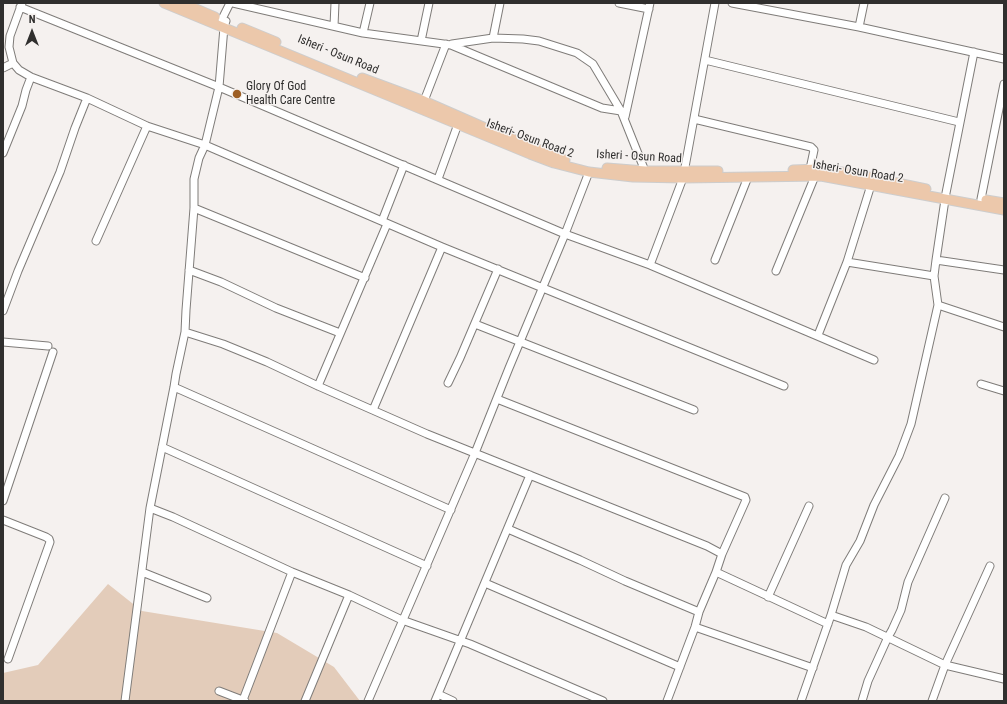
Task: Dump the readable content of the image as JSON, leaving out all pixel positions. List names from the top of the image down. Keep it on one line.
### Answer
{"streets":{"main road":["Isheri - Osun Road","Isheri- Osun Road 2"]},"crossings":[["Isheri - Osun Road","Isheri- Osun Road 2"]],"places":["Glory Of God Health Care Centre"],"north":"top"}
